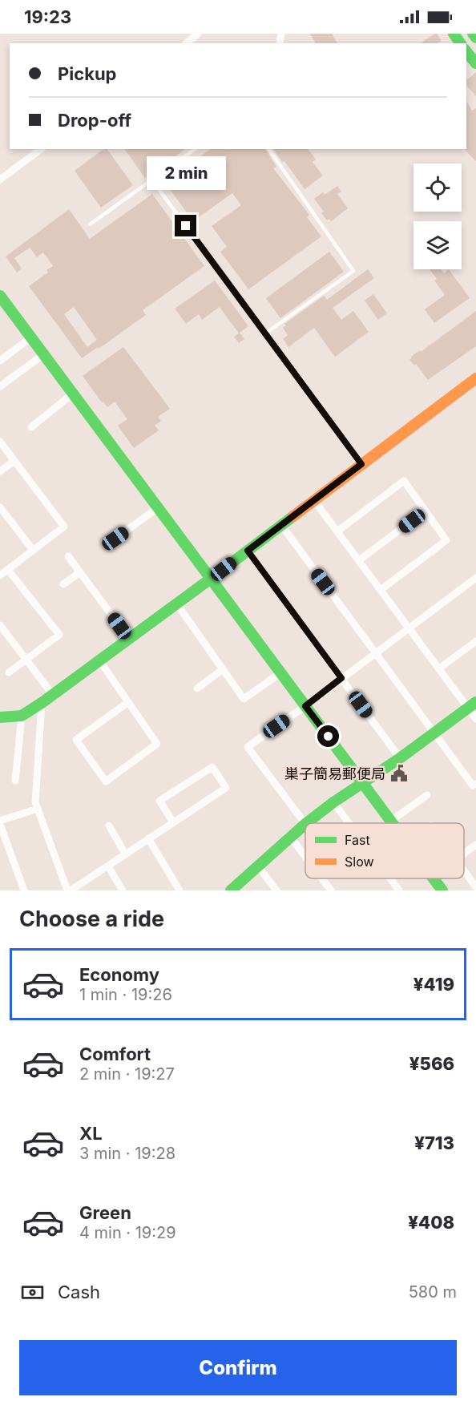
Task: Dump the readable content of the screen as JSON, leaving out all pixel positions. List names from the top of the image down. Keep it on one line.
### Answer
{"places":{"public building":["巣子簡易郵便局"]},"legend":["Fast","Slow"],"page":{"status":"19:23","banner":["Pickup","Drop-off"],"bubble":"2 min","heading":"Choose a ride","list":[{"name":"Economy","note":"1 min · 19:26","value":"¥419"},{"name":"Comfort","note":"2 min · 19:27","value":"¥566"},{"name":"XL","note":"3 min · 19:28","value":"¥713"},{"name":"Green","note":"4 min · 19:29","value":"¥408"}],"pay":["Cash","580 m"],"buttons":"Confirm"}}
